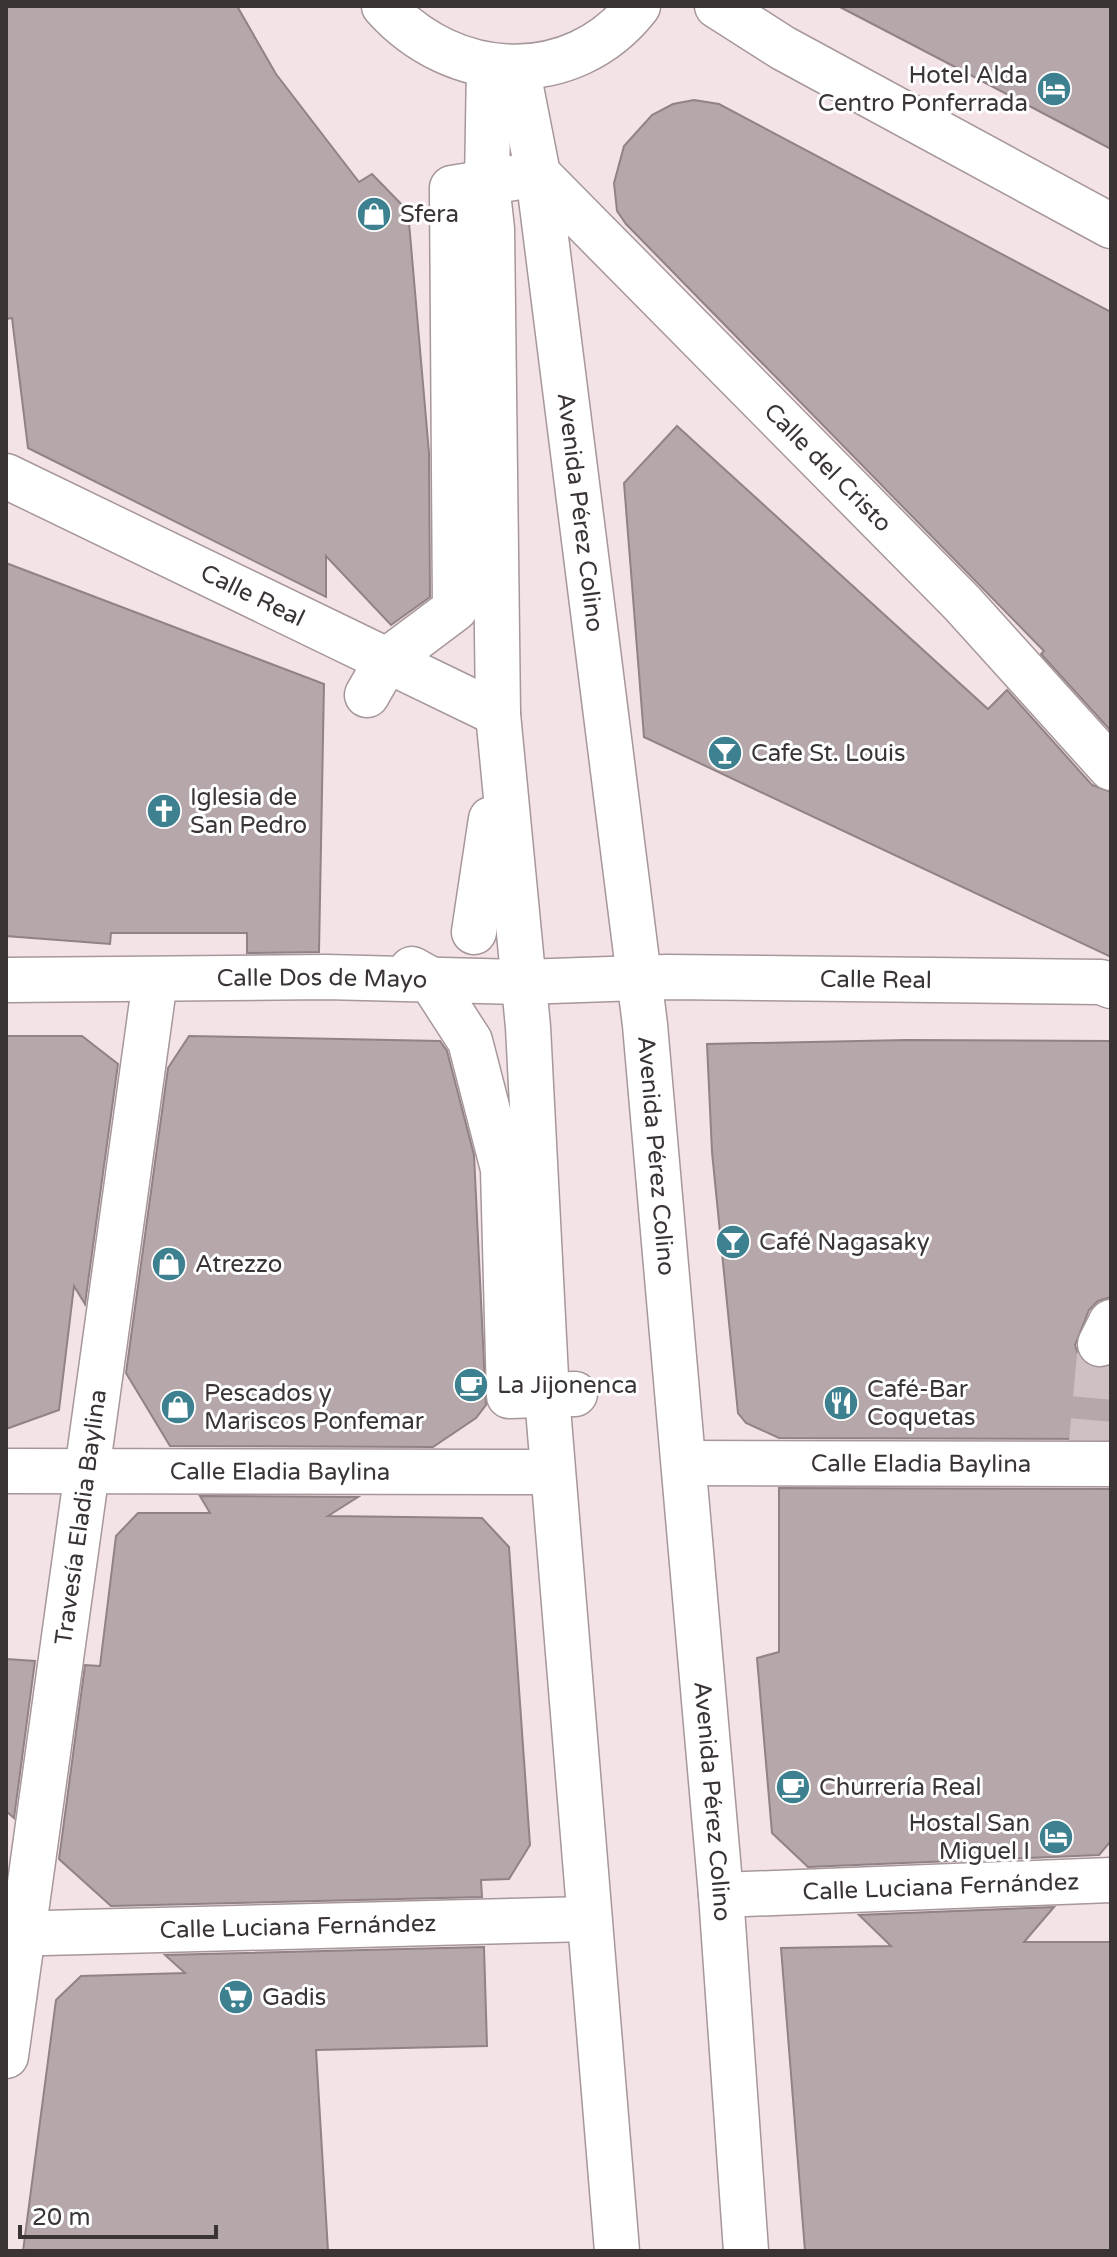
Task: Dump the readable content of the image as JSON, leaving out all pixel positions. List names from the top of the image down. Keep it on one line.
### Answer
{"streets":{"street":["Calle del Cristo","Avenida Pérez Colino","Calle Real","Calle Dos de Mayo","Calle Eladia Baylina","Travesía Eladia Baylina","Calle Luciana Fernández"]},"crossings":[["Calle del Cristo","Avenida Pérez Colino"],["Avenida Pérez Colino","Calle Real"],["Avenida Pérez Colino","Calle Dos de Mayo"],["Avenida Pérez Colino","Calle Eladia Baylina"],["Avenida Pérez Colino","Calle Luciana Fernández"],["Calle Real","Calle Dos de Mayo"],["Calle Dos de Mayo","Travesía Eladia Baylina"],["Calle Eladia Baylina","Travesía Eladia Baylina"],["Travesía Eladia Baylina","Calle Luciana Fernández"]],"places":{"hotel":["Hotel Alda Centro Ponferrada","Hostal San Miguel I"],"shop":["Sfera","Atrezzo","Pescados y Mariscos Ponfemar"],"bar":["Cafe St. Louis","Café Nagasaky"],"church":["Iglesia de San Pedro"],"cafe":["La Jijonenca","Churrería Real"],"restaurant":["Café-Bar Coquetas"],"supermarket":["Gadis"]},"scale_bar":"20 m"}
